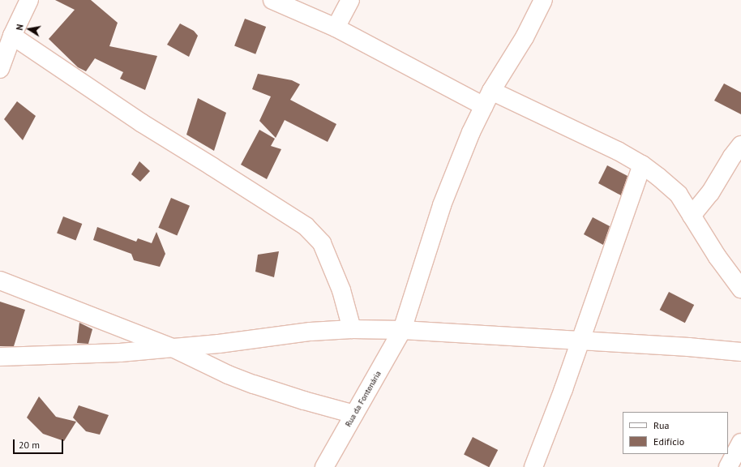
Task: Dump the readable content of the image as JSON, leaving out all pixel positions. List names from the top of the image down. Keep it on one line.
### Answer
{"streets":{"street":["Rua da Fontenária"]},"legend":["Rua","Edifício"],"scale_bar":"20 m","north":"left"}
